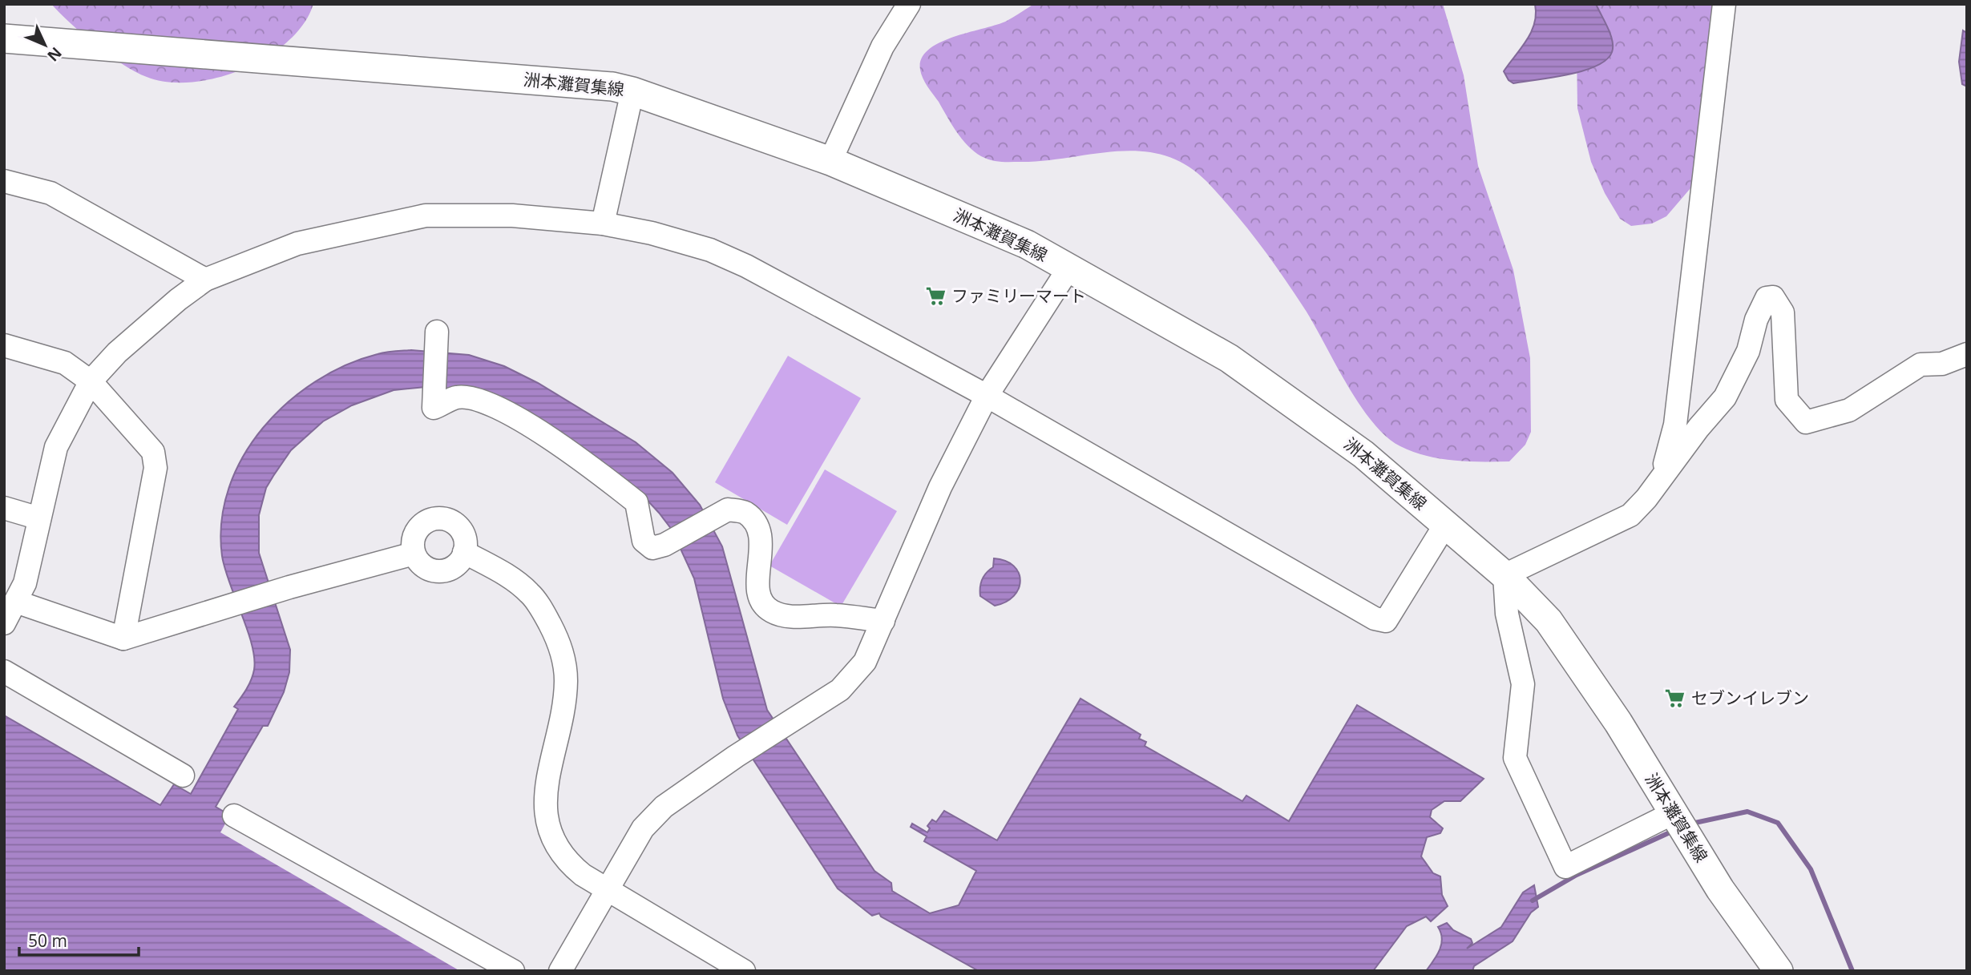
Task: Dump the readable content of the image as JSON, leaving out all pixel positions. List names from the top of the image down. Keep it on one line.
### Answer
{"streets":{"main road":["洲本灘賀集線"]},"places":{"supermarket":["ファミリーマート","セブンイレブン"]},"scale_bar":"50 m","north":"bottom right"}
